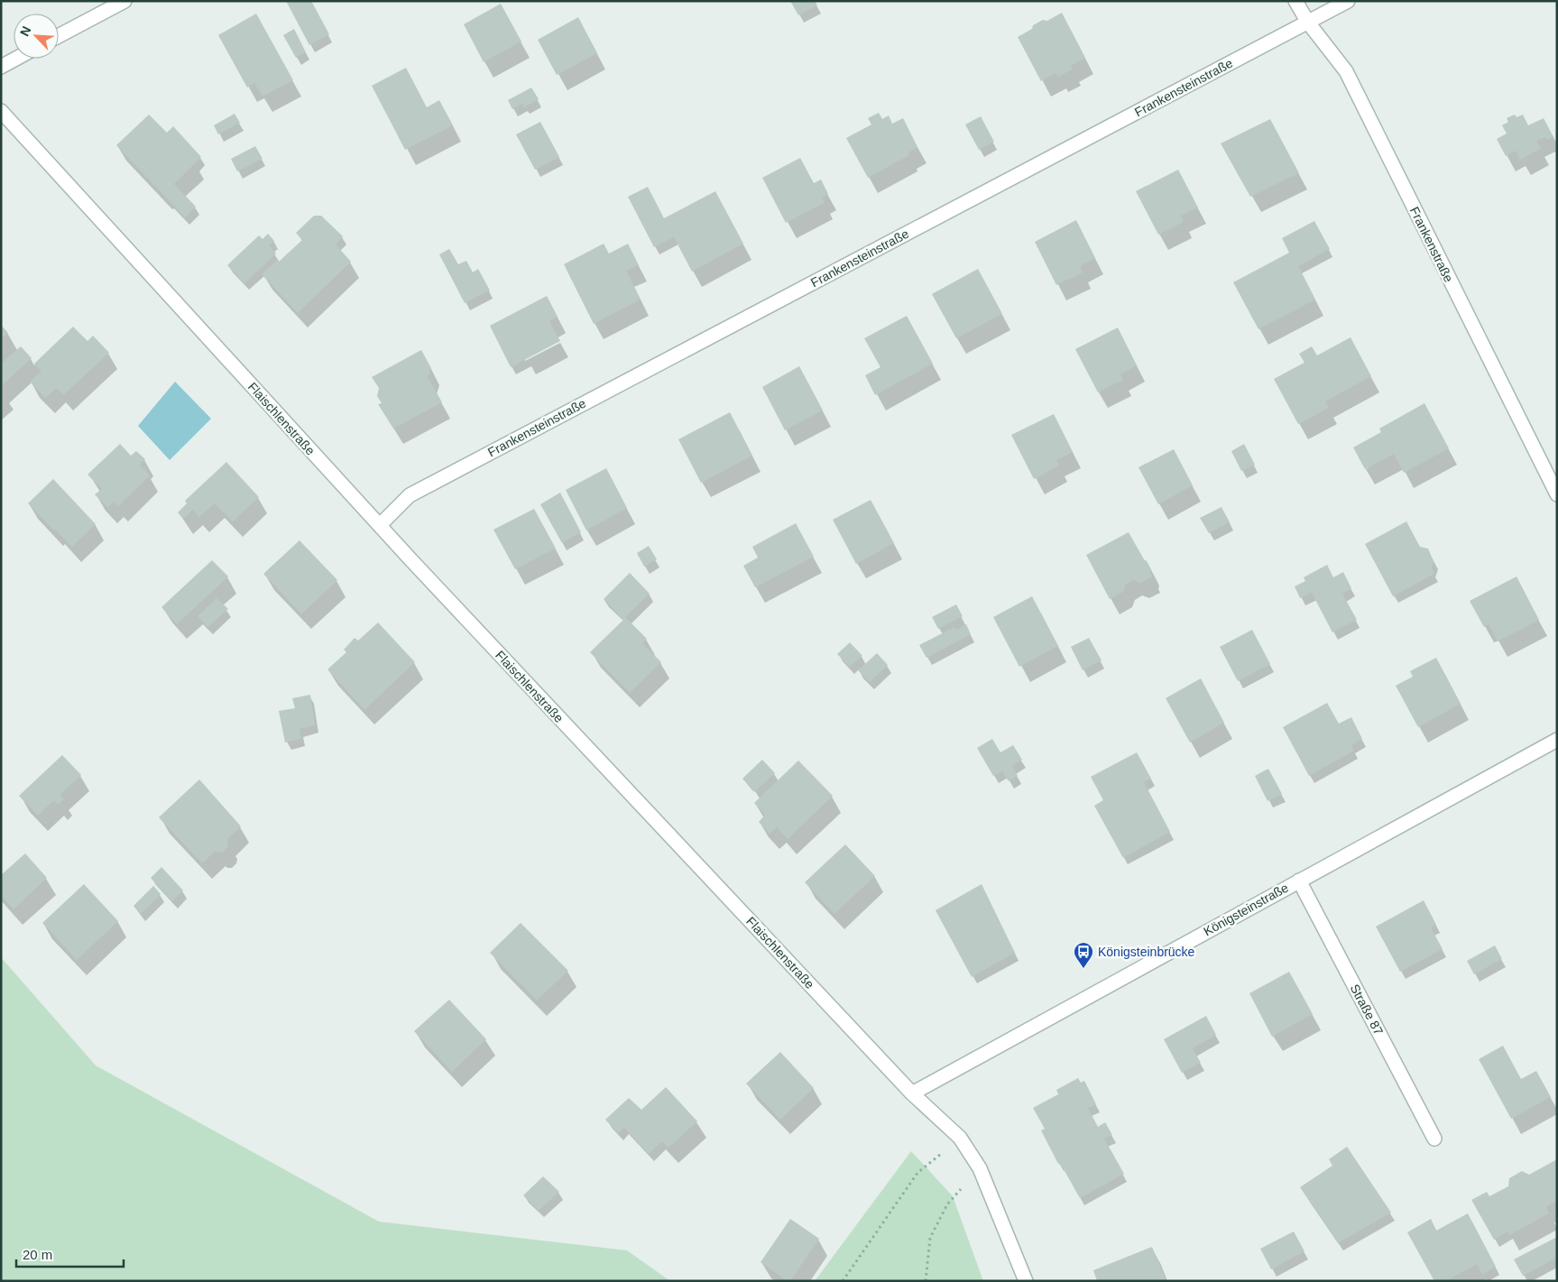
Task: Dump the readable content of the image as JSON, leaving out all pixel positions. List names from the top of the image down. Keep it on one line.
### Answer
{"streets":{"street":["Frankensteinstraße","Frankenstraße","Flaischlenstraße","Königsteinstraße","Straße 87"]},"crossings":[["Frankensteinstraße","Frankenstraße"],["Frankensteinstraße","Flaischlenstraße"],["Flaischlenstraße","Königsteinstraße"],["Königsteinstraße","Straße 87"]],"places":{"bus stop":["Königsteinbrücke"]},"scale_bar":"20 m","north":"top left"}
